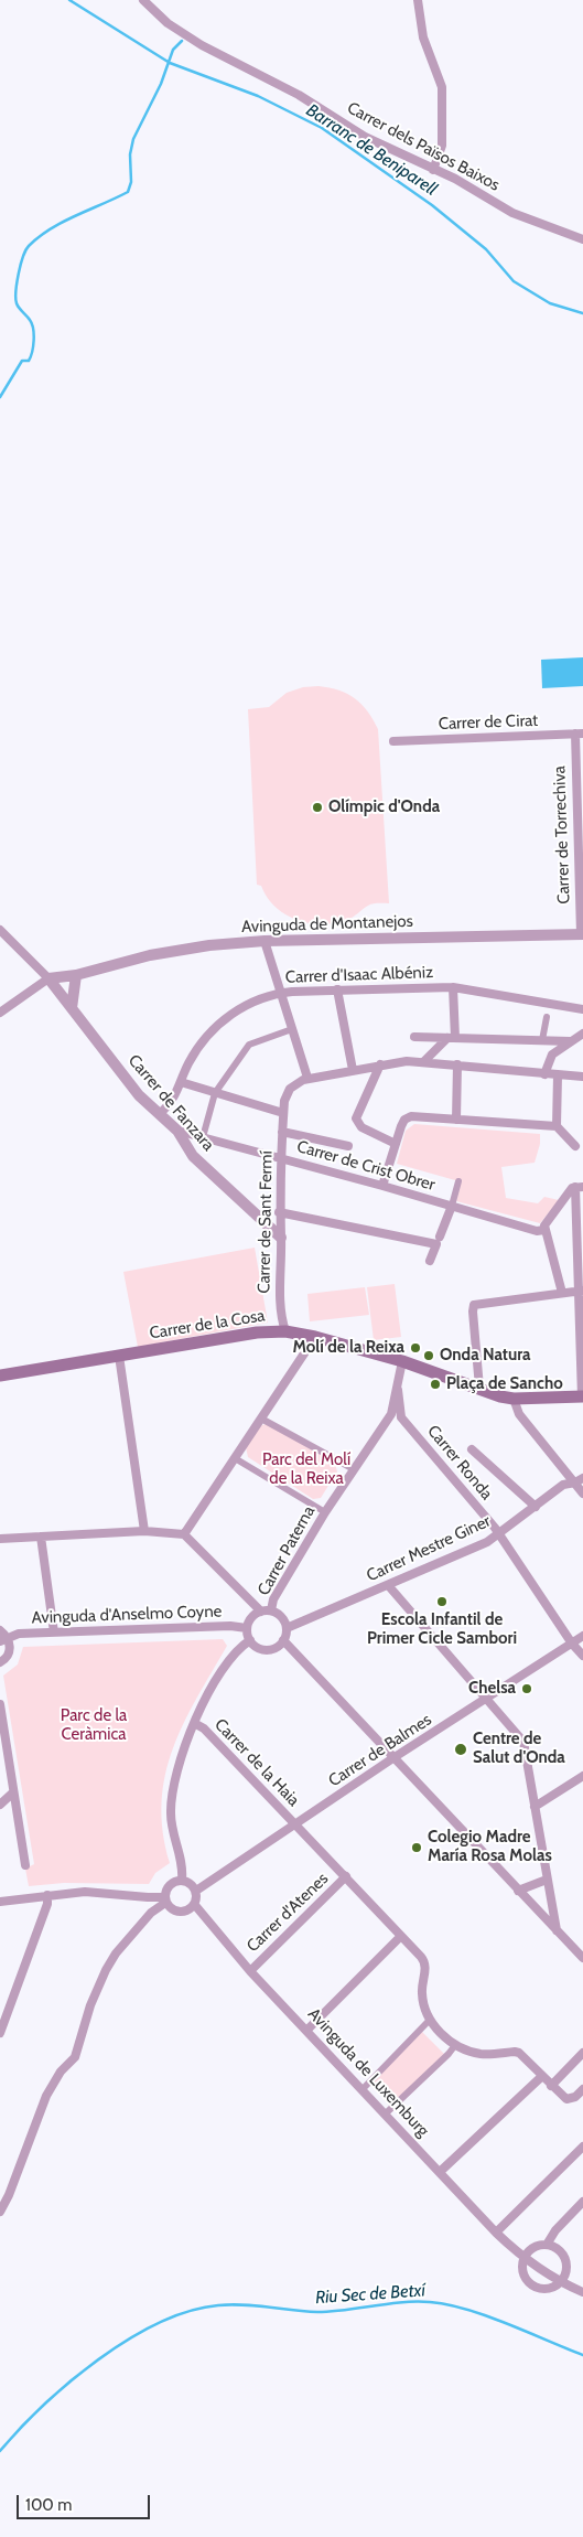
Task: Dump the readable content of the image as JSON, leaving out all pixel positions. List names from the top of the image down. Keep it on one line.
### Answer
{"streets":{"main road":["Carrer de la Cosa"],"street":["Carrer dels Països Baixos","Carrer de Cirat","Carrer de Torrechiva","Avinguda de Montanejos","Carrer d'Isaac Albéniz","Carrer de Fanzara","Carrer de Crist Obrer","Carrer de Sant Fermí","Carrer Ronda","Carrer Mestre Giner","Carrer Paterna","Avinguda d'Anselmo Coyne","Carrer de Balmes","Carrer de la Haia","Carrer d'Atenes","Avinguda de Luxemburg"]},"crossings":[["Carrer de Cirat","Carrer de Torrechiva"],["Carrer de Torrechiva","Avinguda de Montanejos"],["Avinguda de Montanejos","Carrer de Fanzara"],["Carrer d'Isaac Albéniz","Carrer de Fanzara"],["Carrer de Fanzara","Carrer de Crist Obrer"],["Carrer de Fanzara","Carrer de Sant Fermí"],["Carrer de Crist Obrer","Carrer de Sant Fermí"],["Carrer de Sant Fermí","Carrer de la Cosa"],["Carrer de la Cosa","Carrer Paterna"],["Carrer Ronda","Carrer Mestre Giner"],["Carrer Ronda","Carrer Paterna"],["Carrer Ronda","Carrer de Balmes"],["Carrer Mestre Giner","Carrer Paterna"],["Carrer Mestre Giner","Avinguda d'Anselmo Coyne"],["Carrer Paterna","Avinguda d'Anselmo Coyne"],["Carrer de Balmes","Carrer de la Haia"],["Carrer de Balmes","Avinguda de Luxemburg"],["Carrer de la Haia","Carrer d'Atenes"],["Carrer d'Atenes","Avinguda de Luxemburg"]],"water":["Barranc de Beniparell","Riu Sec de Betxí"],"parks":["Parc del Molí de la Reixa","Parc de la Ceràmica"],"places":["Olímpic d'Onda","Molí de la Reixa","Onda Natura","Plaça de Sancho","Escola Infantil de Primer Cicle Sambori","Chelsa","Centre de Salut d'Onda","Colegio Madre María Rosa Molas"],"scale_bar":"100 m"}
